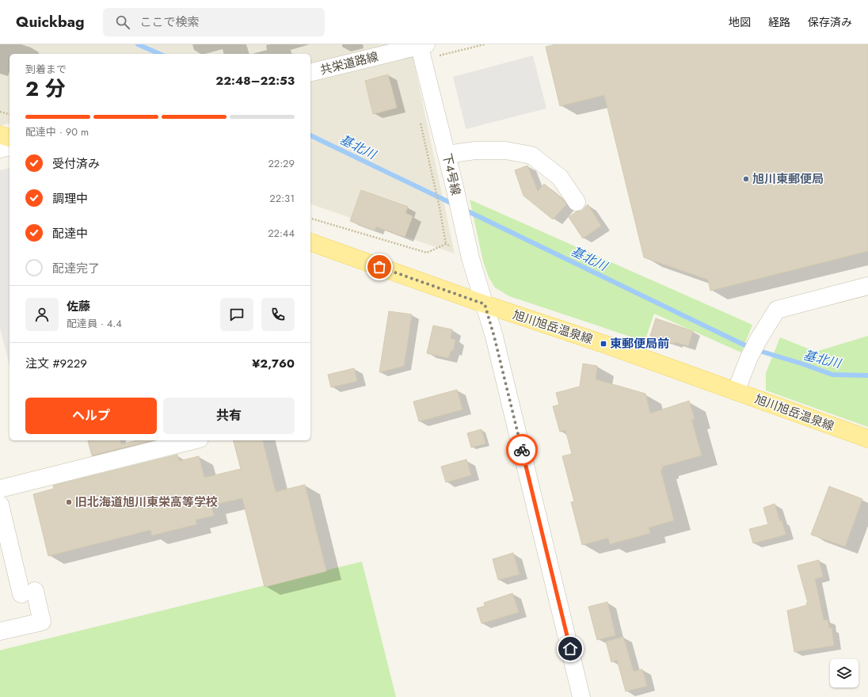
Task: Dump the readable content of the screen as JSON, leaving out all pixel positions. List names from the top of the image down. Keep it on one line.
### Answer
{"streets":{"main road":["旭川旭岳温泉線"],"street":["共栄道路線","下4号線"]},"crossings":[["共栄道路線","下4号線"],["下4号線","旭川旭岳温泉線"]],"water":["基北川"],"places":{"other":["旭川東郵便局","旧北海道旭川東栄高等学校"],"transit":["東郵便局前"]},"page":{"header":"Quickbag","search":"ここで検索","nav":["地図","経路","保存済み"],"heading":["2 分","到着まで","22:48–22:53"],"panel":["佐藤","配達員 · 4.4","注文 #9229","¥2,760"],"bar":"配達中 · 90 m","list":[["受付済み","22:29"],["調理中","22:31"],["配達中","22:44"],"配達完了"],"buttons":["ヘルプ","共有"]}}
